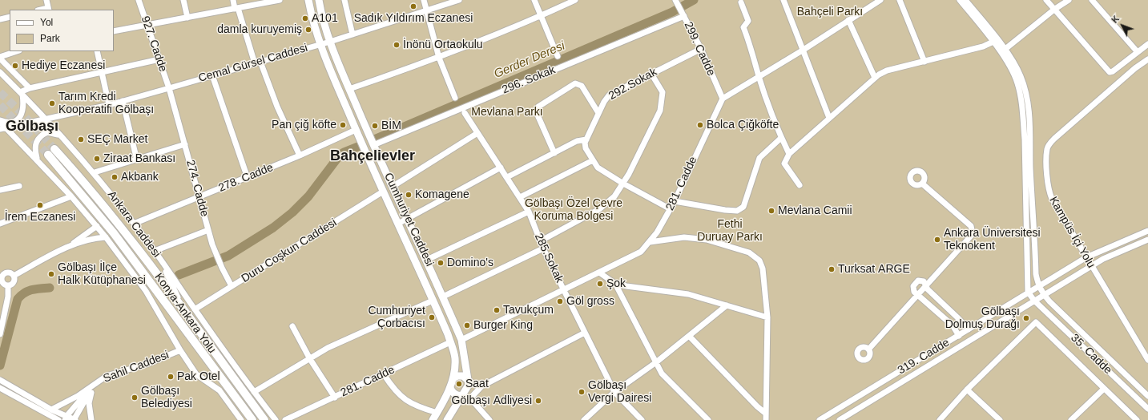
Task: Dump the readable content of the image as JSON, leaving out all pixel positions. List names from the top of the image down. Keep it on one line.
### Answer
{"streets":{"highway":["Konya-Ankara Yolu"],"main road":["Cumhuriyet Caddesi"],"street":["927. Cadde","299. Cadde","Cemal Gürsel Caddesi","296. Sokak","292.Sokak","278. Cadde","281. Cadde","274. Cadde","Ankara Caddesi","Kampüs İçi Yolu","Duru Coşkun Caddesi","285.Sokak","35. Cadde","319. Cadde","Sahil Caddesi"]},"crossings":[["927. Cadde","Cemal Gürsel Caddesi"],["927. Cadde","274. Cadde"],["299. Cadde","296. Sokak"],["299. Cadde","292.Sokak"],["299. Cadde","281. Cadde"],["Cemal Gürsel Caddesi","274. Cadde"],["Cemal Gürsel Caddesi","Cumhuriyet Caddesi"],["Cemal Gürsel Caddesi","Ankara Caddesi"],["296. Sokak","Cumhuriyet Caddesi"],["278. Cadde","274. Cadde"],["278. Cadde","Cumhuriyet Caddesi"],["278. Cadde","Ankara Caddesi"],["281. Cadde","Cumhuriyet Caddesi"],["281. Cadde","285.Sokak"],["274. Cadde","Duru Coşkun Caddesi"],["Cumhuriyet Caddesi","Duru Coşkun Caddesi"],["Ankara Caddesi","Duru Coşkun Caddesi"],["Kampüs İçi Yolu","319. Cadde"],["35. Cadde","319. Cadde"]],"districts":["Gölbaşı","Bahçelievler"],"water":["Gerder Deresi"],"parks":["Bahçeli Parkı","Mevlana Parkı","Gölbaşı Özel Çevre Koruma Bölgesi","Fethi Duruay Parkı"],"places":["Sadık Yıldırım Eczanesi","A101","damla kuruyemiş","İnönü Ortaokulu","Hediye Eczanesi","Tarım Kredi Kooperatifi Gölbaşı","Pan çiğ köfte","Bolca Çiğköfte","BİM","SEÇ Market","Ziraat Bankası","Akbank","Komagene","İrem Eczanesi","Mevlana Camii","Ankara Üniversitesi Teknokent","Domino's","Turksat ARGE","Gölbaşı İlçe Halk Kütüphanesi","Şok","Göl gross","Tavukçum","Cumhuriyet Çorbacısı","Gölbaşı Dolmuş Durağı","Burger King","Pak Otel","Saat","Gölbaşı Vergi Dairesi","Gölbaşı Belediyesi","Gölbaşı Adliyesi"],"legend":["Yol","Park"],"north":"top left"}
